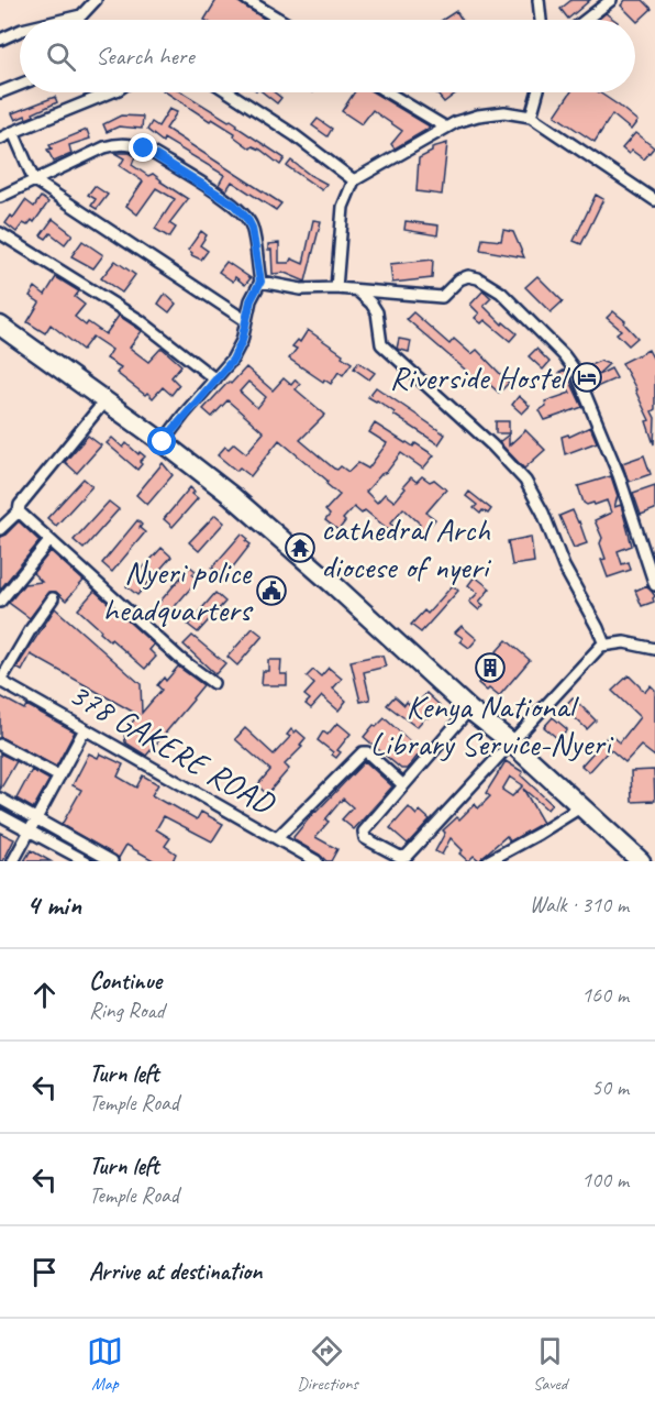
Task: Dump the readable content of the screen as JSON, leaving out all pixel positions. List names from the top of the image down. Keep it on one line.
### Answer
{"streets":{"street":["378 GAKERE ROAD"]},"places":{"hotel":["Riverside Hostel"],"temple":["cathedral Arch diocese of nyeri"],"public building":["Nyeri police headquarters"],"building":["Kenya National Library Service-Nyeri"]},"page":{"search":"Search here","heading":["4 min","Walk · 310 m"],"list":[["Continue","Ring Road","160 m"],["Turn left","Temple Road","50 m"],["Turn left","Temple Road","100 m"],"Arrive at destination"],"nav":["Map","Directions","Saved"]}}
